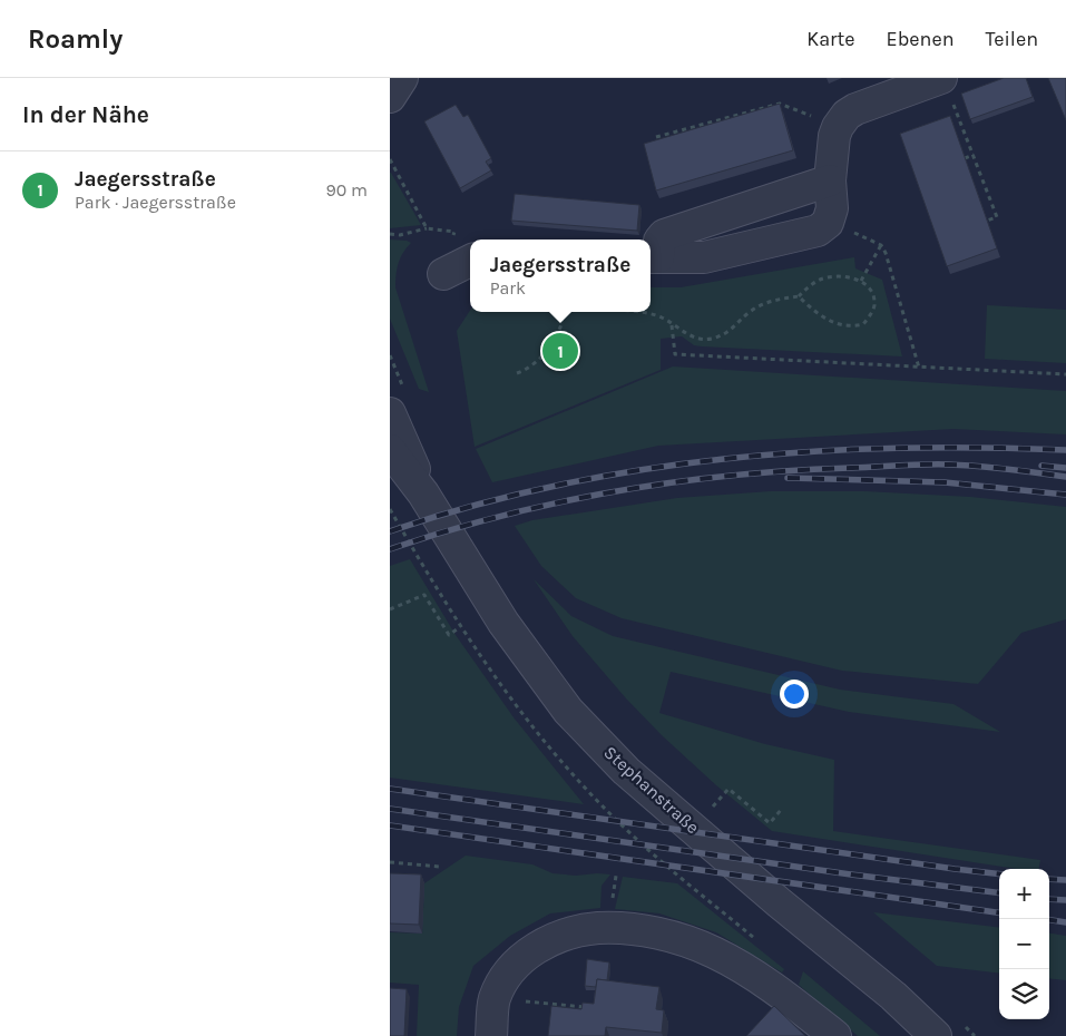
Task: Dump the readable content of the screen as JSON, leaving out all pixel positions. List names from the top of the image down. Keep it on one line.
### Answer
{"streets":{"street":["Stephanstraße"]},"page":{"header":"Roamly","nav":["Karte","Ebenen","Teilen"],"heading":"In der Nähe","list":[{"mark":"1","name":"Jaegersstraße","note":"Park · Jaegersstraße","value":"90 m"}],"popup":["Jaegersstraße","Park"],"pins":"1","map_buttons":["+","−"]}}
